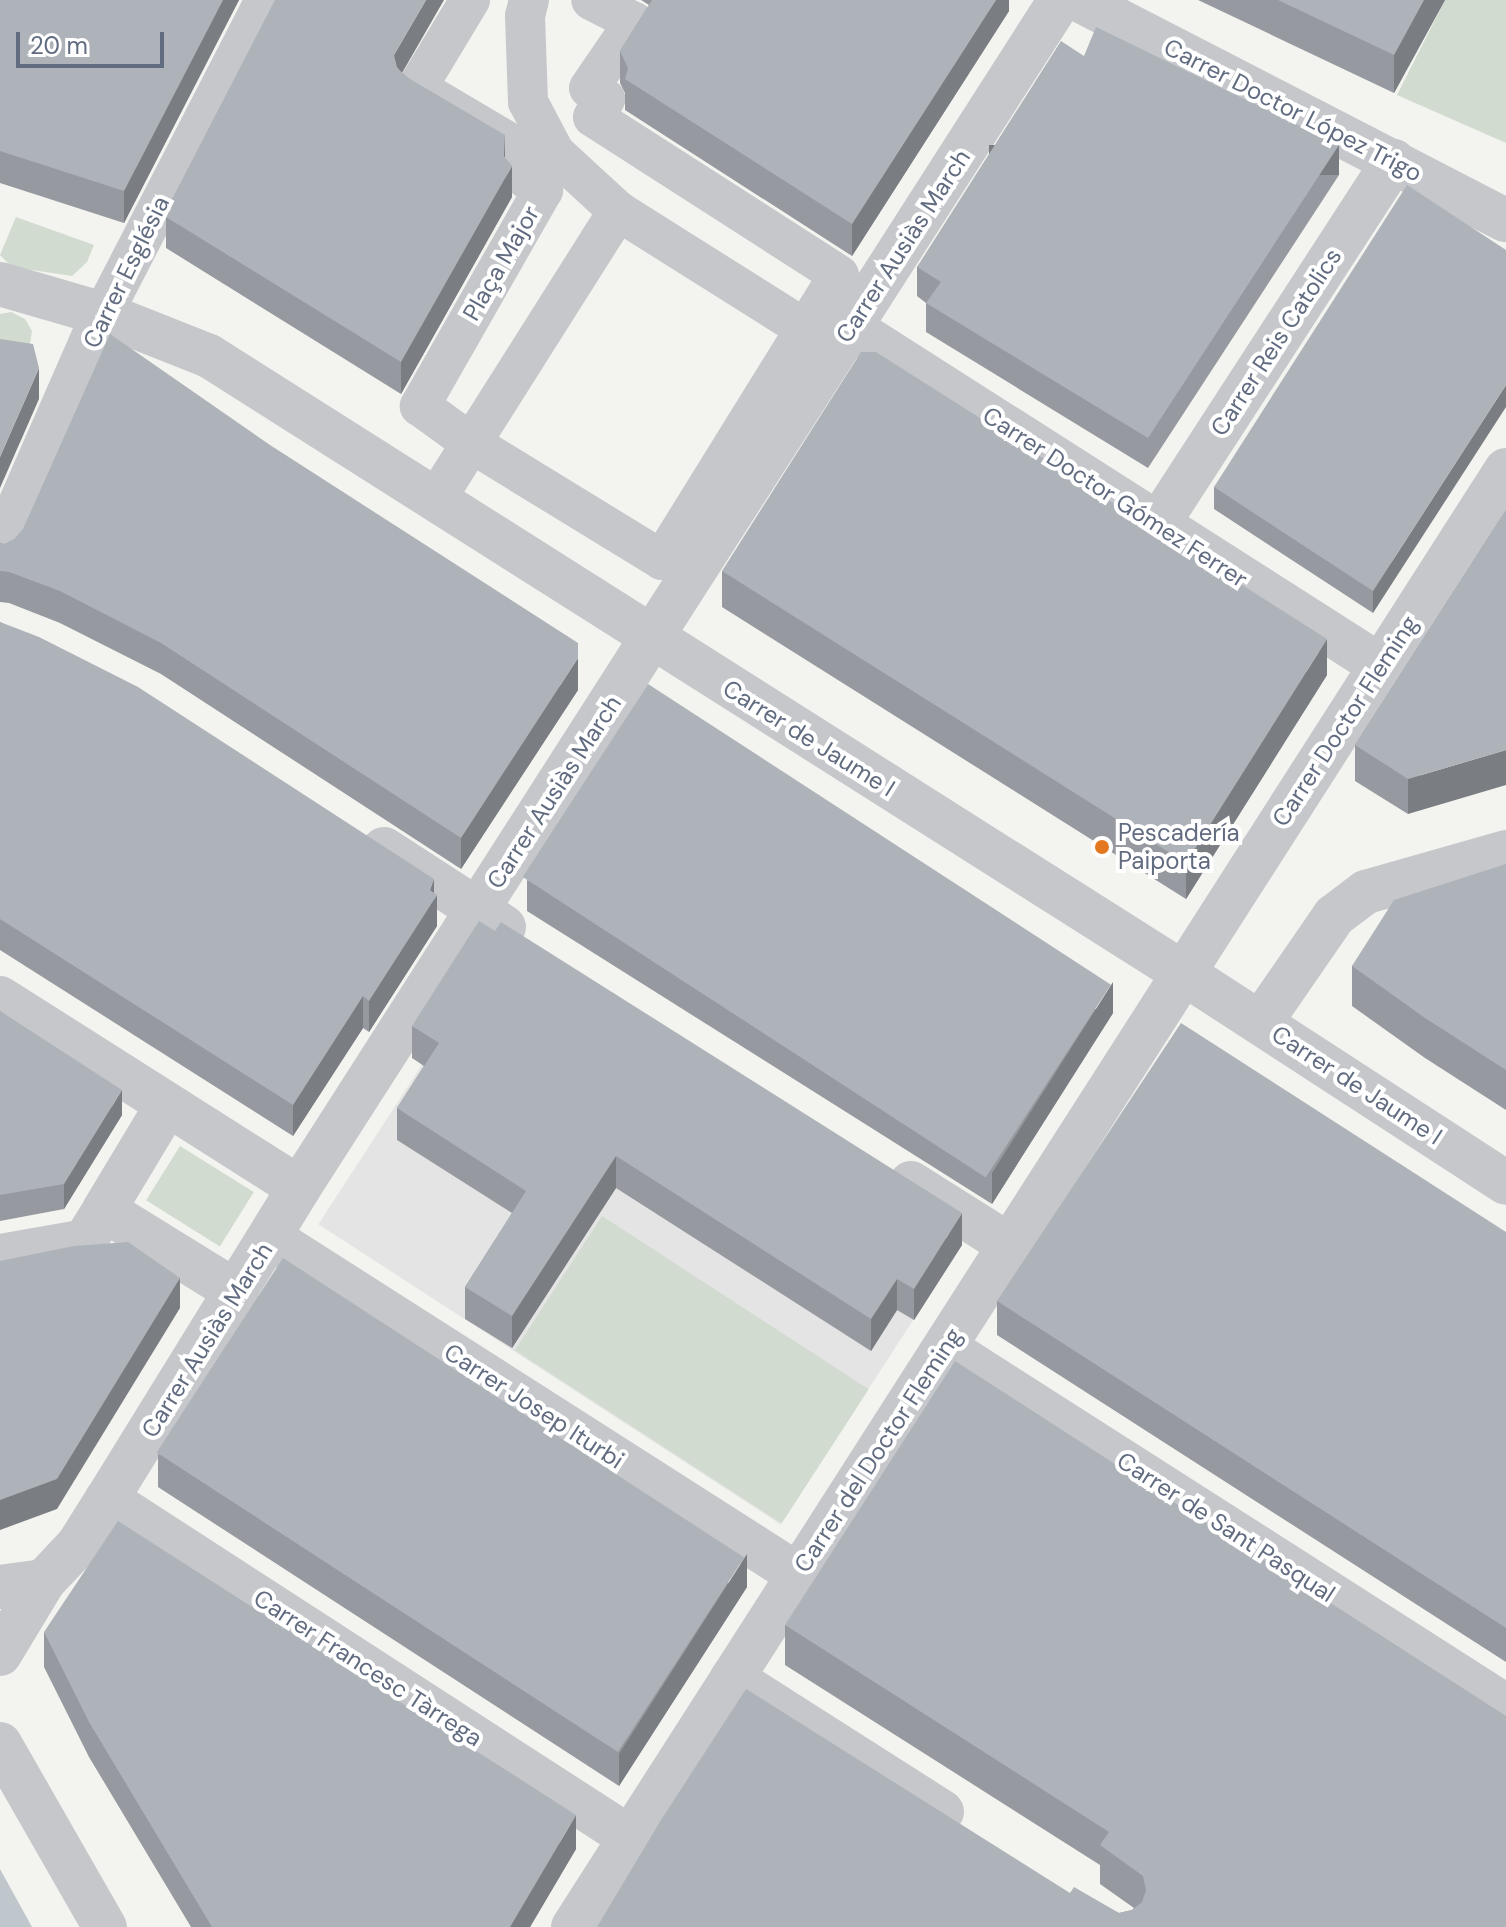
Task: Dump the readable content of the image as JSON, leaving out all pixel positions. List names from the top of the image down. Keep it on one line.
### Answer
{"streets":{"street":["Carrer Doctor López Trigo","Carrer Ausiàs March","Plaça Major","Carrer Església","Carrer Reis Catolics","Carrer Doctor Gómez Ferrer","Carrer Doctor Fleming","Carrer de Jaume I","Carrer Josep Iturbi","Carrer del Doctor Fleming","Carrer de Sant Pasqual","Carrer Francesc Tàrrega"]},"crossings":[["Carrer Doctor López Trigo","Carrer Reis Catolics"],["Carrer Ausiàs March","Carrer Doctor Gómez Ferrer"],["Carrer Ausiàs March","Carrer de Jaume I"],["Carrer Ausiàs March","Carrer Josep Iturbi"],["Carrer Ausiàs March","Carrer Francesc Tàrrega"],["Carrer Església","Carrer de Jaume I"],["Carrer Reis Catolics","Carrer Doctor Gómez Ferrer"],["Carrer Doctor Gómez Ferrer","Carrer Doctor Fleming"],["Carrer Doctor Fleming","Carrer de Jaume I"],["Carrer Doctor Fleming","Carrer del Doctor Fleming"],["Carrer de Jaume I","Carrer del Doctor Fleming"],["Carrer Josep Iturbi","Carrer del Doctor Fleming"],["Carrer del Doctor Fleming","Carrer de Sant Pasqual"],["Carrer del Doctor Fleming","Carrer Francesc Tàrrega"]],"places":["Pescadería Paiporta"],"scale_bar":"20 m"}
